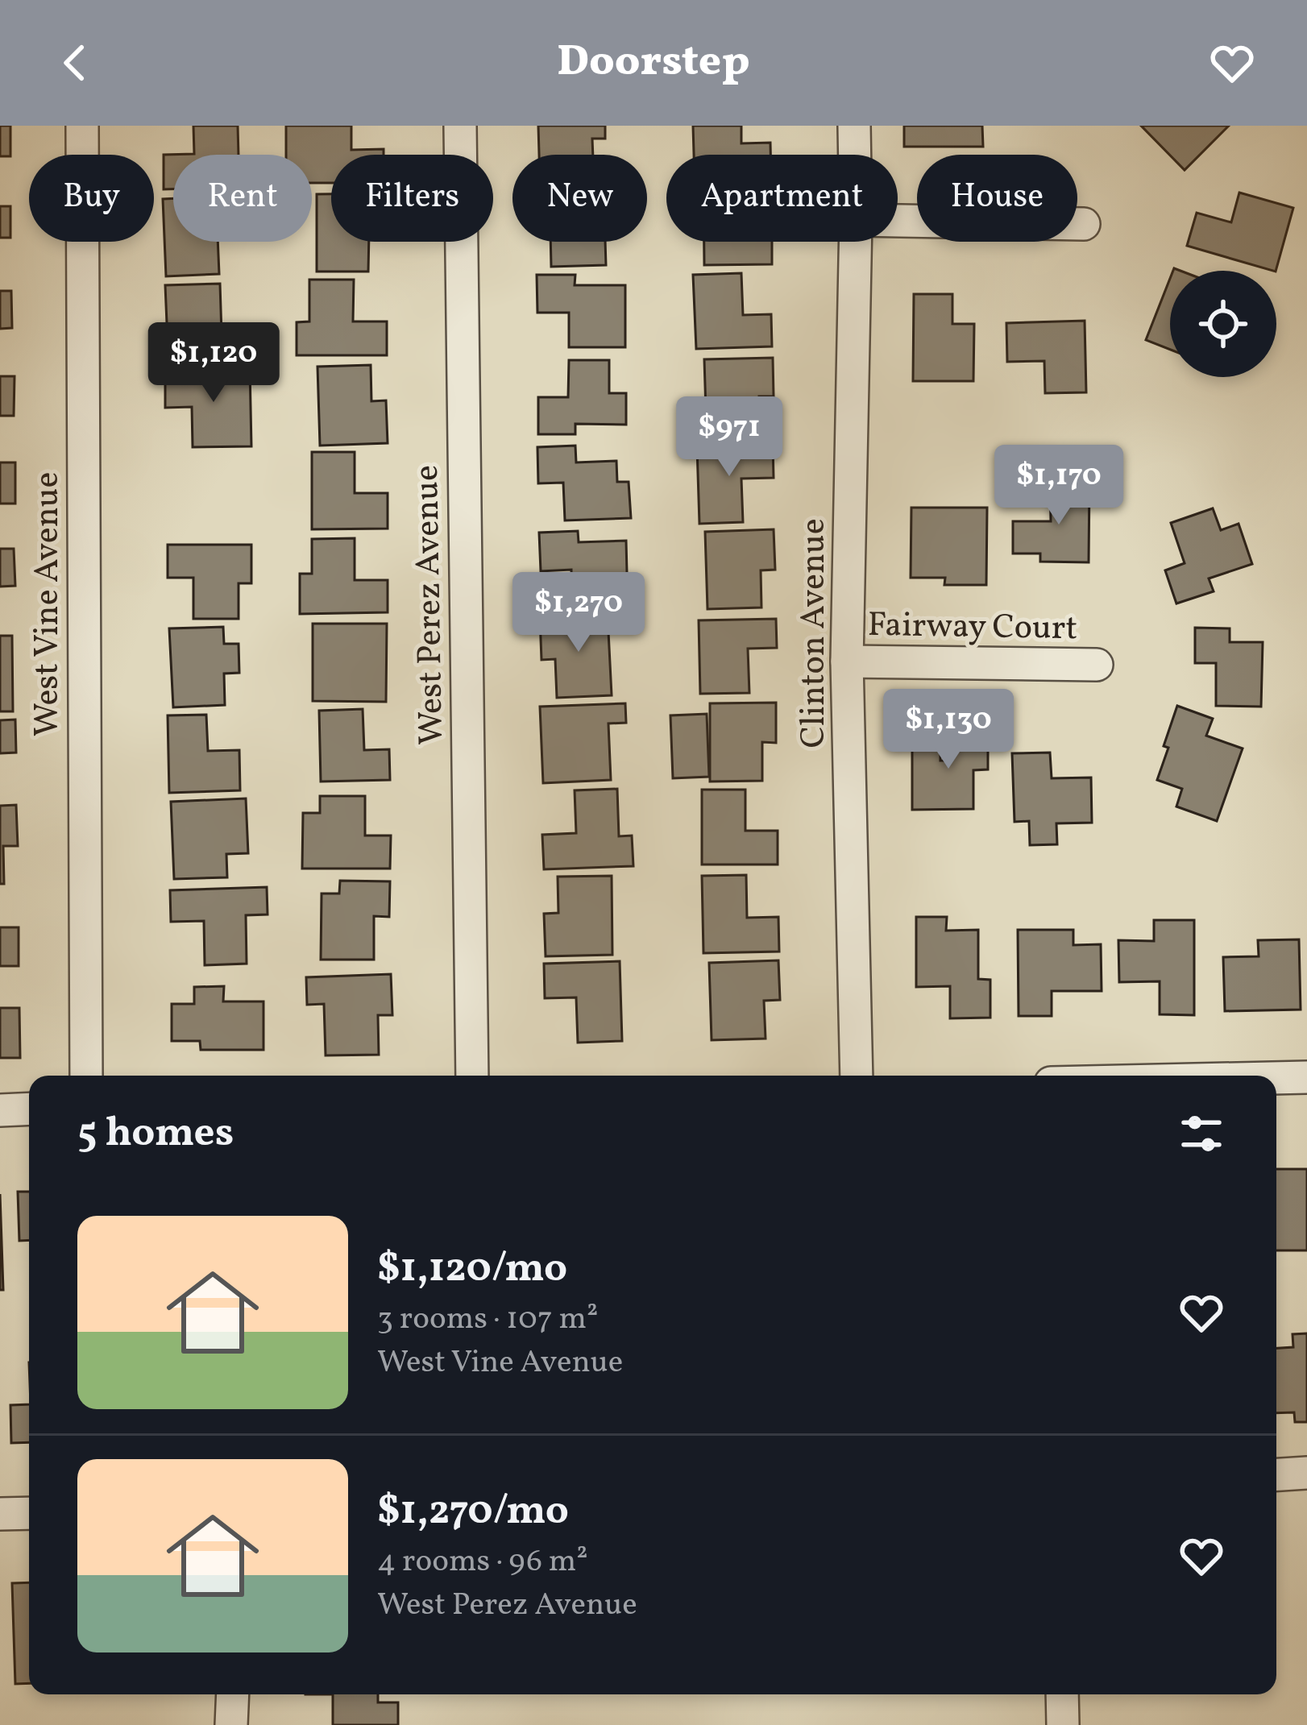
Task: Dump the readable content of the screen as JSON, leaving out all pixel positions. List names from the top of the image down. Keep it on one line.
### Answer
{"streets":{"street":["West Vine Avenue","West Perez Avenue","Fairway Court","Clinton Avenue"]},"crossings":[["Fairway Court","Clinton Avenue"]],"page":{"header":"Doorstep","chip":["Buy","Rent","Filters","New","Apartment","House"],"price":["$1,120","$971","$1,170","$1,270","$1,130"],"heading":"5 homes","list":[{"name":"$1,120/mo","note":"3 rooms · 107 m² · West Vine Avenue"},{"name":"$1,270/mo","note":"4 rooms · 96 m² · West Perez Avenue"}]}}
